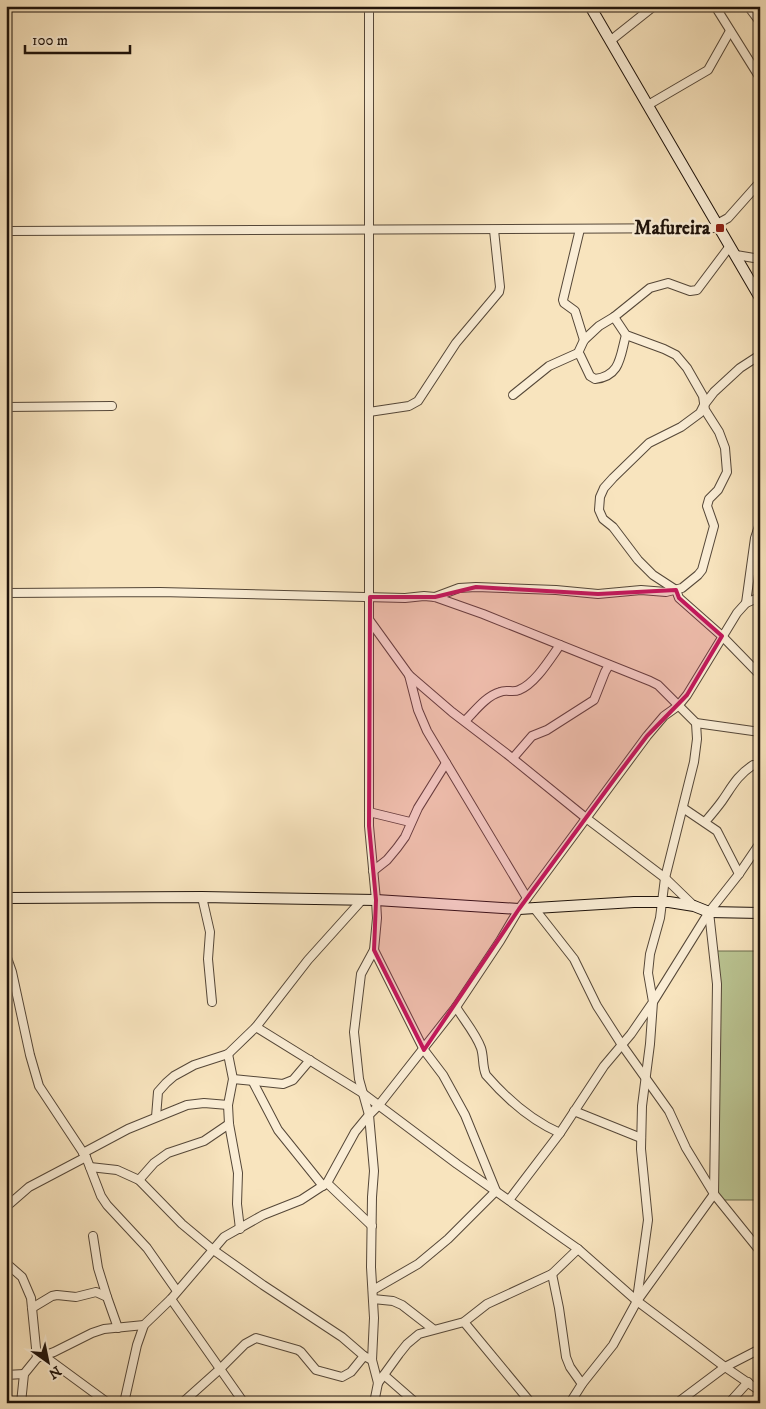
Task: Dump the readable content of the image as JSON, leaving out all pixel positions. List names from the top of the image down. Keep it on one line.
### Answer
{"places":{"transit":["Mafureira"]},"scale_bar":"100 m","north":"bottom right"}
